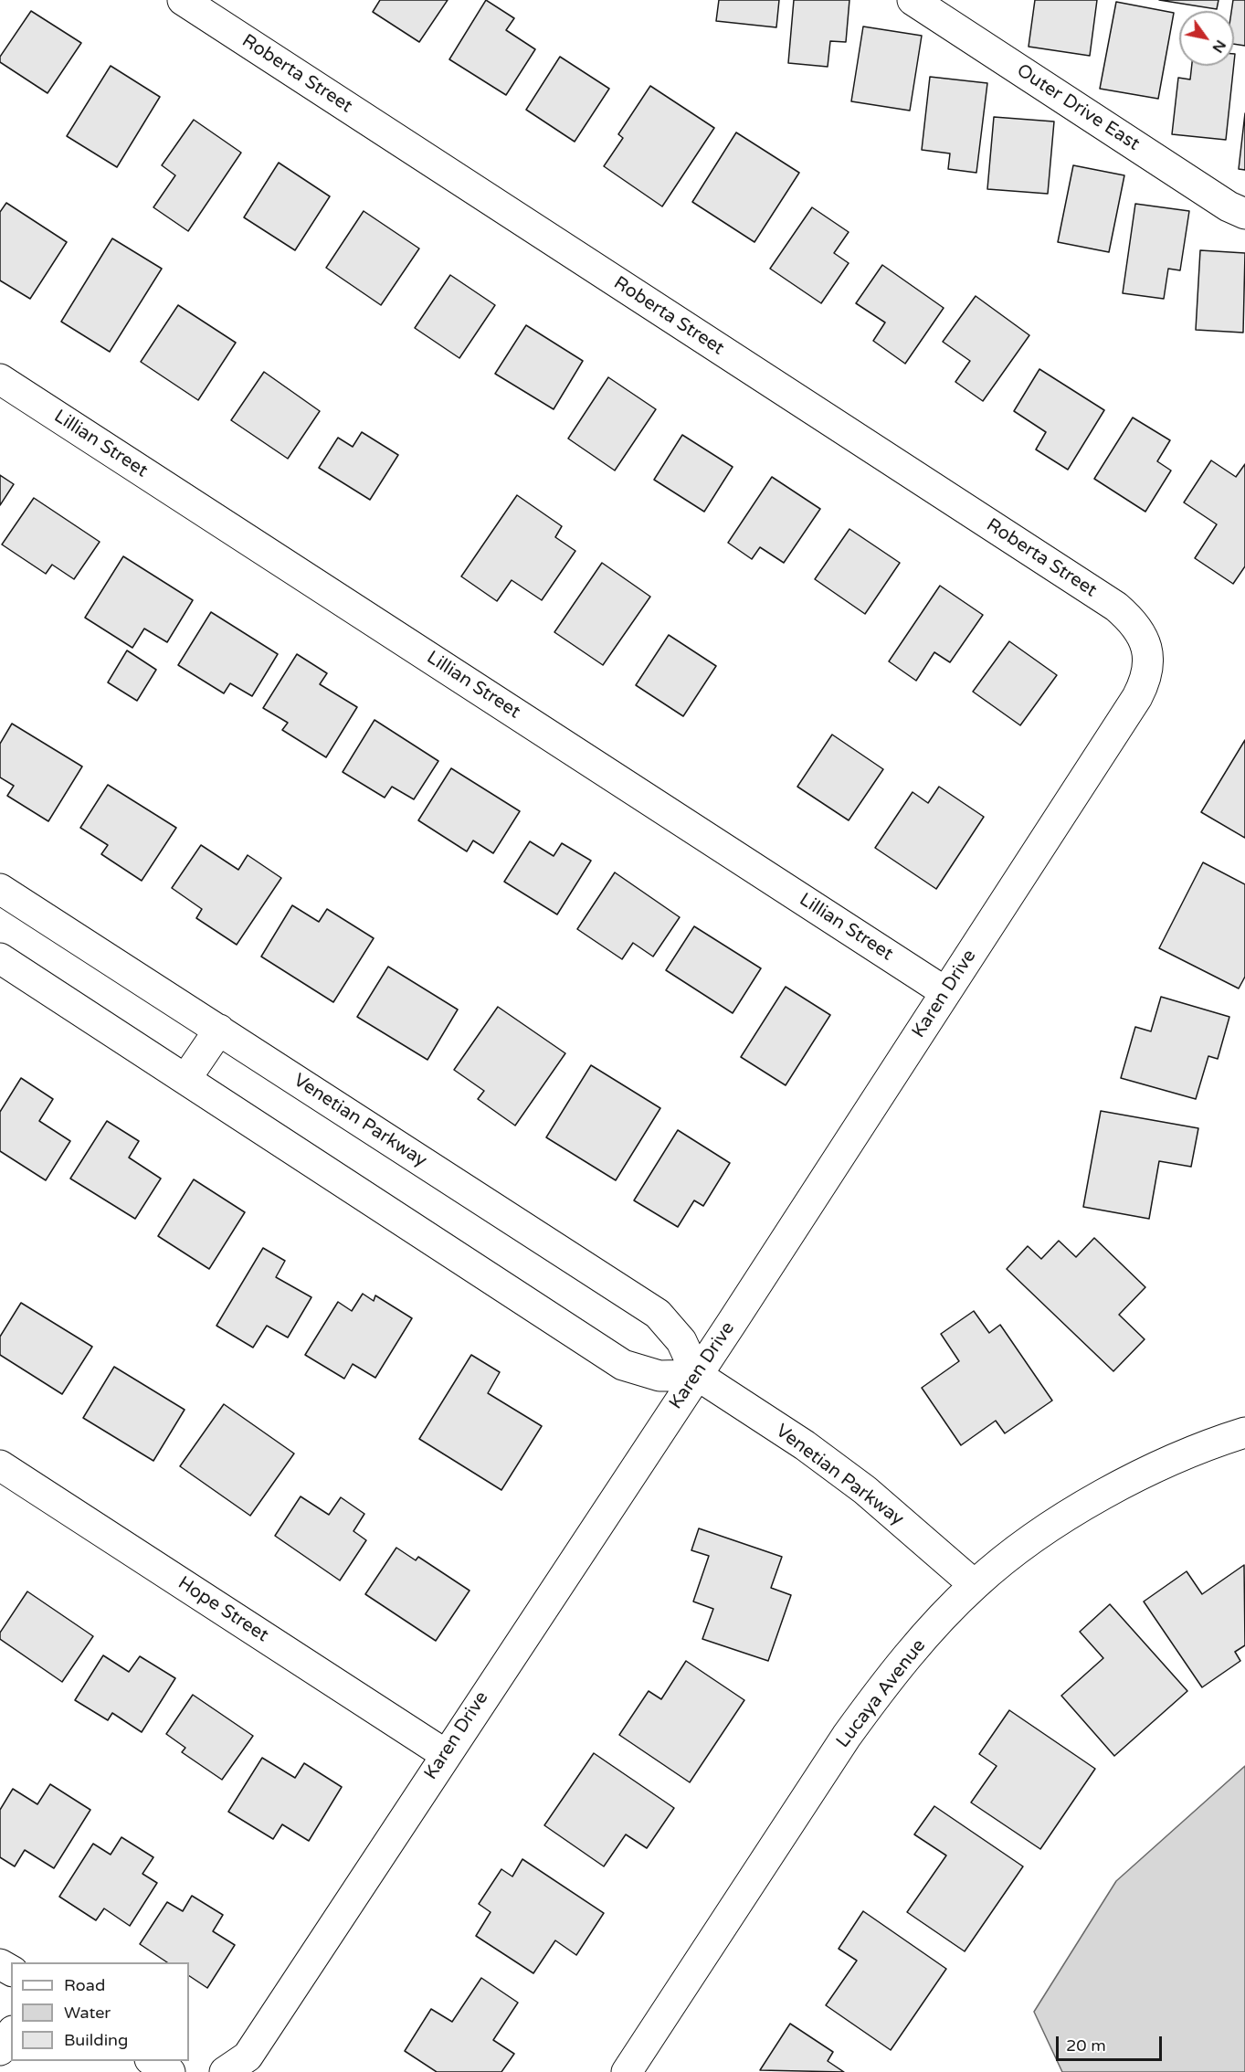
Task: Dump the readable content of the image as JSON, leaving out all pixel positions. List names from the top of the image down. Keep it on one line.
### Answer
{"streets":{"street":["Roberta Street","Outer Drive East","Lillian Street","Karen Drive","Venetian Parkway","Hope Street","Lucaya Avenue"]},"crossings":[["Roberta Street","Karen Drive"],["Lillian Street","Karen Drive"],["Karen Drive","Venetian Parkway"],["Karen Drive","Hope Street"],["Venetian Parkway","Lucaya Avenue"]],"legend":["Road","Water","Building"],"scale_bar":"20 m","north":"bottom right"}
